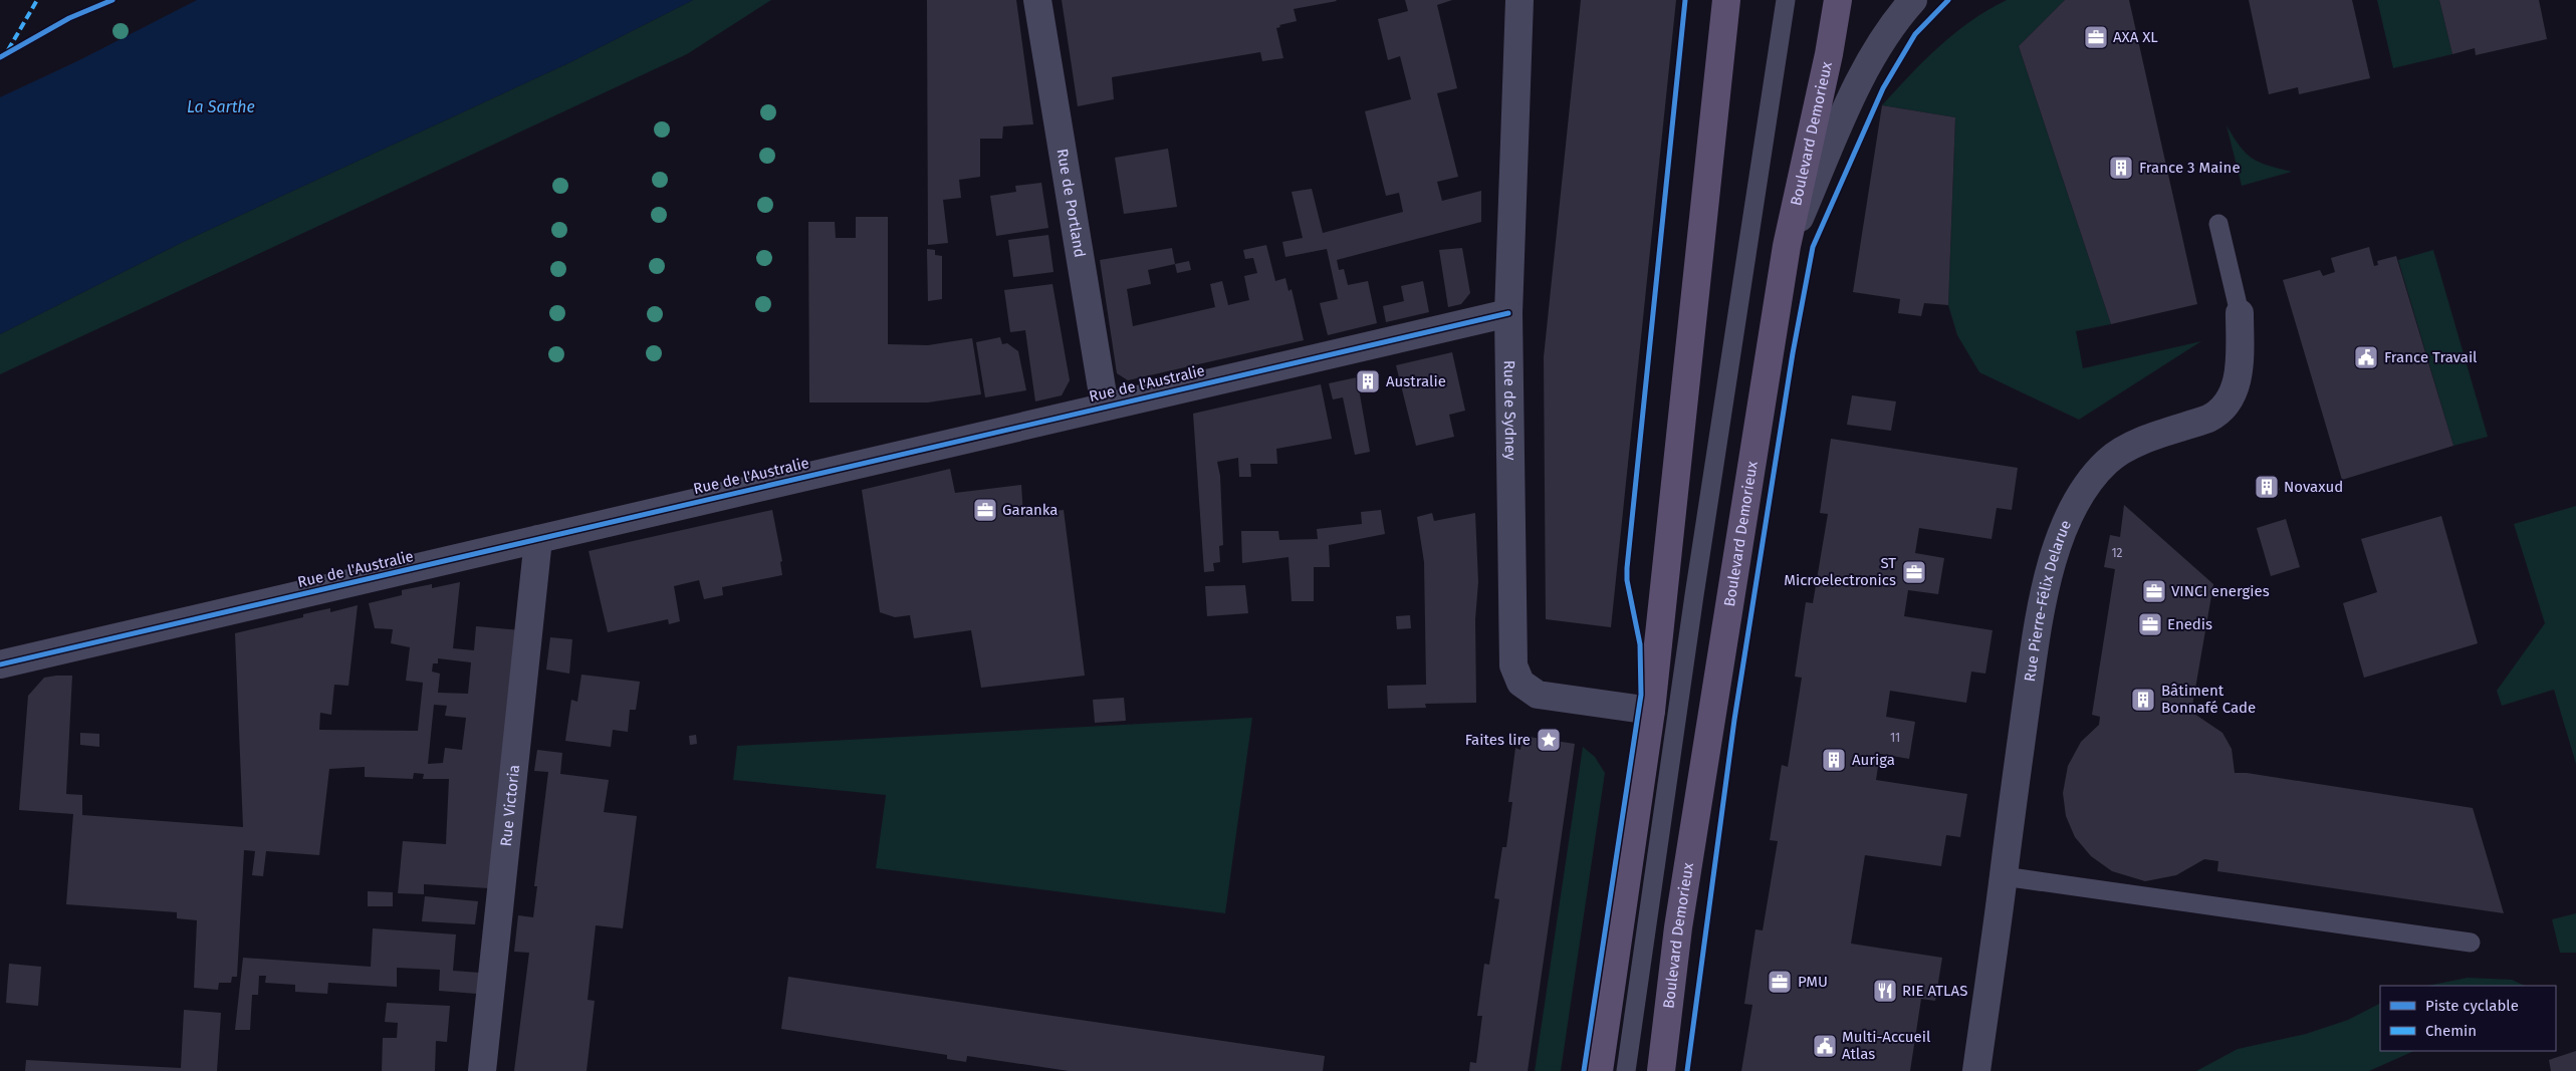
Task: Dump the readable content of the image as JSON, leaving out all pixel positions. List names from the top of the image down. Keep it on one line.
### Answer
{"streets":{"main road":["Boulevard Demorieux"],"street":["Rue de Portland","Rue de l'Australie","Rue de Sydney","Rue Pierre-Félix Delarue","Rue Victoria"]},"crossings":[["Rue de Portland","Rue de l'Australie"],["Rue de l'Australie","Rue de Sydney"],["Rue de l'Australie","Rue Victoria"]],"water":["La Sarthe"],"places":{"office":["AXA XL","Garanka","ST Microelectronics","VINCI energies","Enedis","PMU"],"building":["France 3 Maine","Australie","Novaxud","Bâtiment Bonnafé Cade","Auriga"],"public building":["France Travail","Multi-Accueil Atlas"],"place":["Faites lire"],"restaurant":["RIE ATLAS"]},"house_numbers":["12","11"],"legend":["Piste cyclable","Chemin"]}
